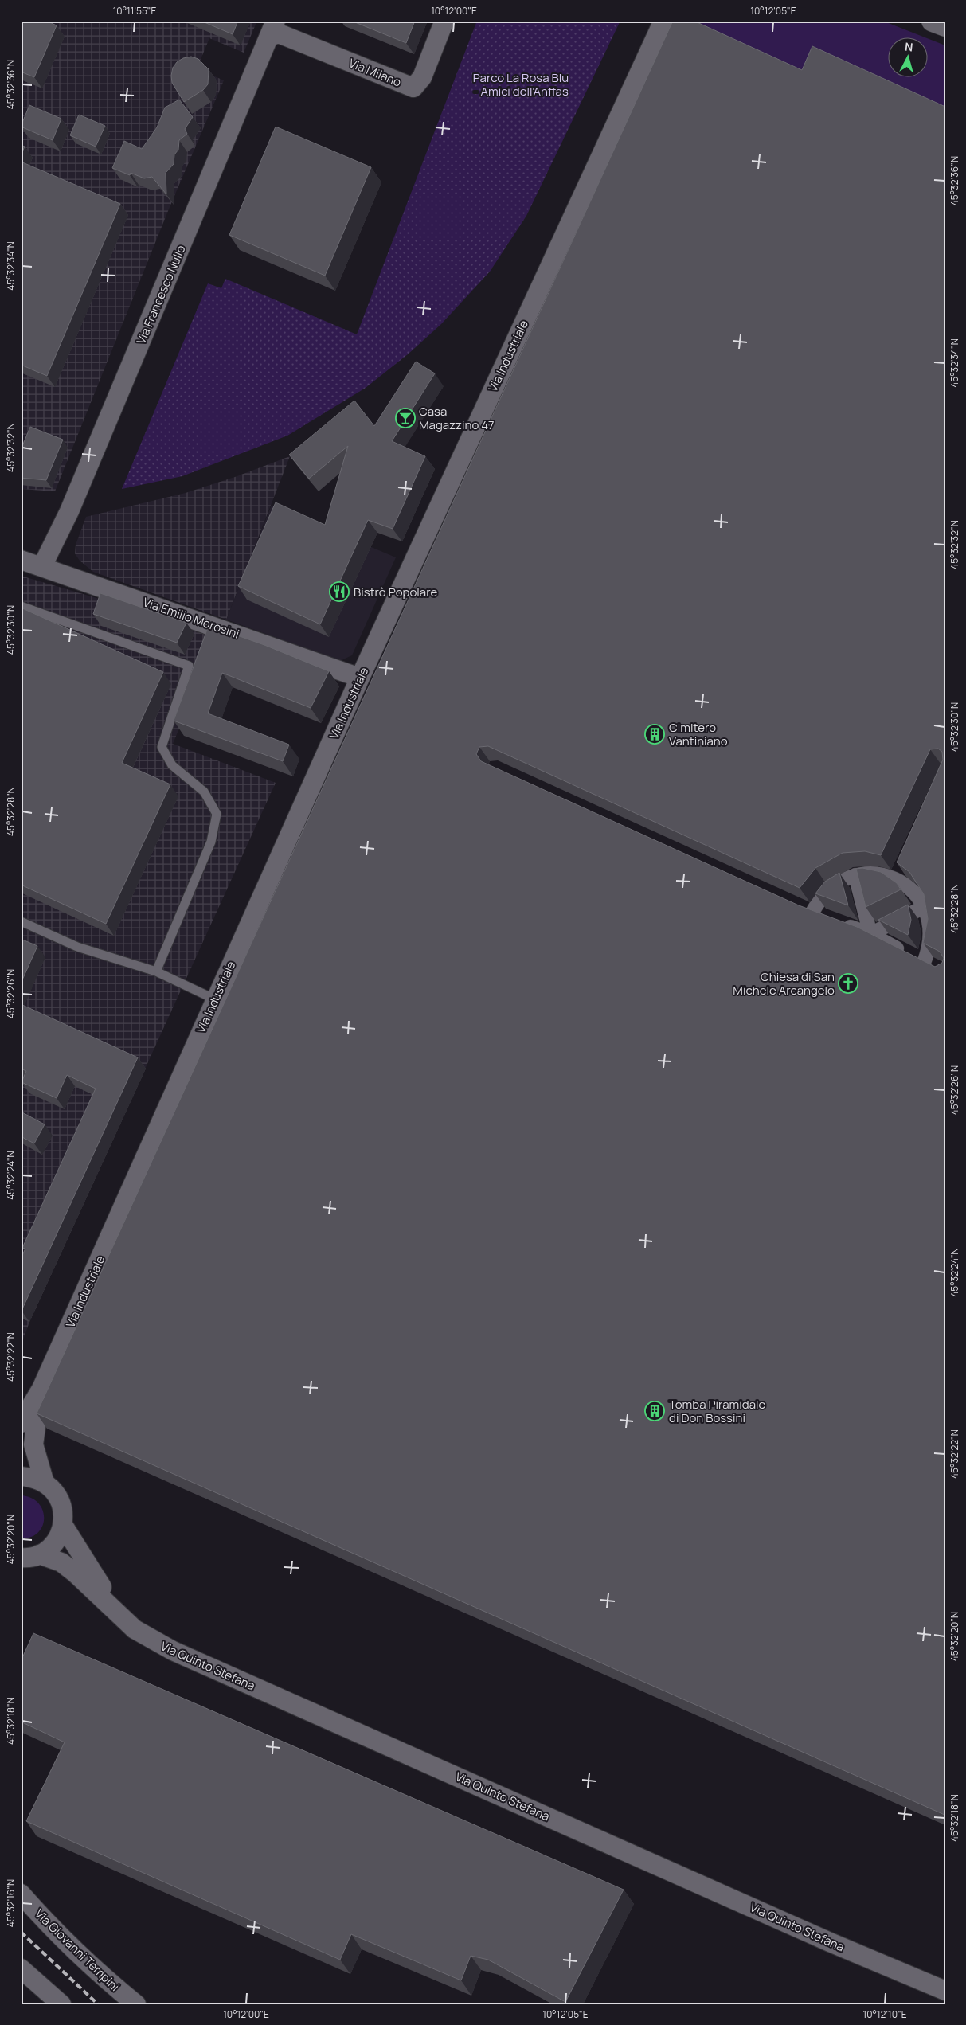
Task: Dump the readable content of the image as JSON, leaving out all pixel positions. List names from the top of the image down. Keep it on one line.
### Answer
{"streets":{"street":["Via Milano","Via Francesco Nullo","Via Industriale","Via Emilio Morosini","Via Quinto Stefana","Via Giovanni Tempini"]},"crossings":[["Via Milano","Via Francesco Nullo"],["Via Francesco Nullo","Via Emilio Morosini"],["Via Industriale","Via Emilio Morosini"]],"parks":["Parco La Rosa Blu - Amici dell’Anffas"],"places":{"bar":["Casa Magazzino 47"],"restaurant":["Bistrò Popolare"],"building":["Cimitero Vantiniano","Tomba Piramidale di Don Bossini"],"church":["Chiesa di San Michele Arcangelo"]},"north":"top","coordinates":["10°11'55\"E","10°12'00\"E","10°12'05\"E","45°32'36\"N","45°32'34\"N","45°32'32\"N","45°32'30\"N","45°32'28\"N","45°32'26\"N","45°32'24\"N","45°32'22\"N","45°32'20\"N","45°32'18\"N","45°32'16\"N","10°12'10\"E"]}
